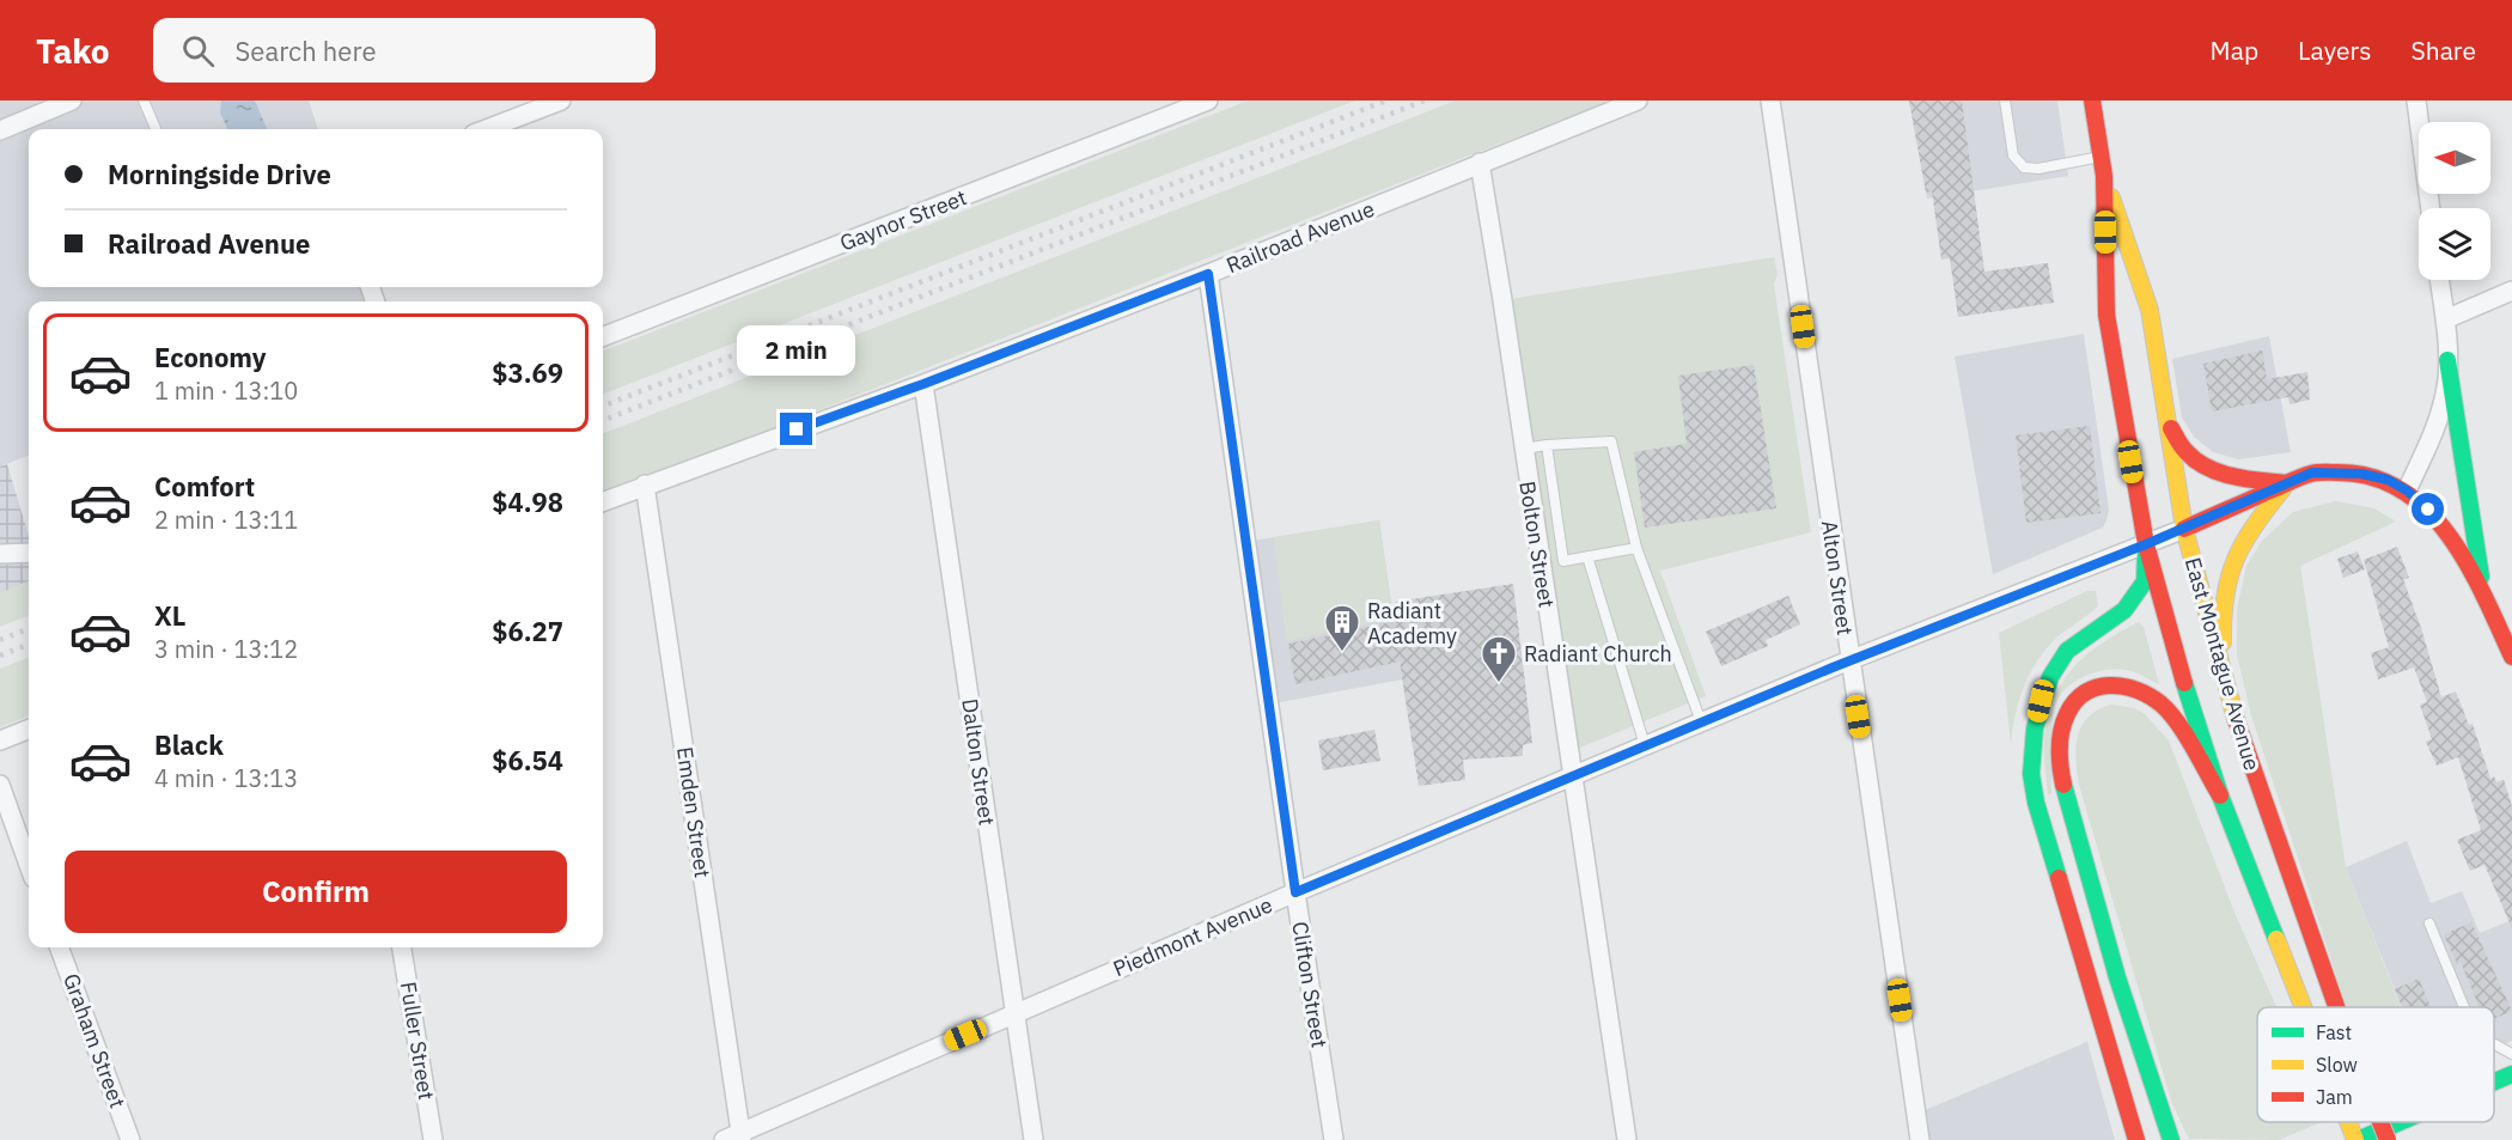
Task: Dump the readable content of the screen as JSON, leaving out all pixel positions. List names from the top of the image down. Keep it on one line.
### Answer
{"streets":{"main road":["East Montague Avenue"],"street":["Gaynor Street","Railroad Avenue","Bolton Street","Alton Street","Dalton Street","Emden Street","Piedmont Avenue","Clifton Street","Graham Street","Fuller Street"]},"crossings":[["Railroad Avenue","Bolton Street"],["Railroad Avenue","Dalton Street"],["Railroad Avenue","Emden Street"],["Railroad Avenue","Clifton Street"],["Bolton Street","Piedmont Avenue"],["Alton Street","Piedmont Avenue"],["East Montague Avenue","Piedmont Avenue"],["Dalton Street","Piedmont Avenue"],["Emden Street","Piedmont Avenue"],["Piedmont Avenue","Clifton Street"]],"places":{"building":["Radiant Academy"],"church":["Radiant Church"]},"legend":["Fast","Slow","Jam"],"north":"left","page":{"header":"Tako","search":"Search here","nav":["Map","Layers","Share"],"banner":["Morningside Drive","Railroad Avenue"],"list":[{"name":"Economy","note":"1 min · 13:10","value":"$3.69"},{"name":"Comfort","note":"2 min · 13:11","value":"$4.98"},{"name":"XL","note":"3 min · 13:12","value":"$6.27"},{"name":"Black","note":"4 min · 13:13","value":"$6.54"}],"bubble":"2 min","buttons":"Confirm"}}
